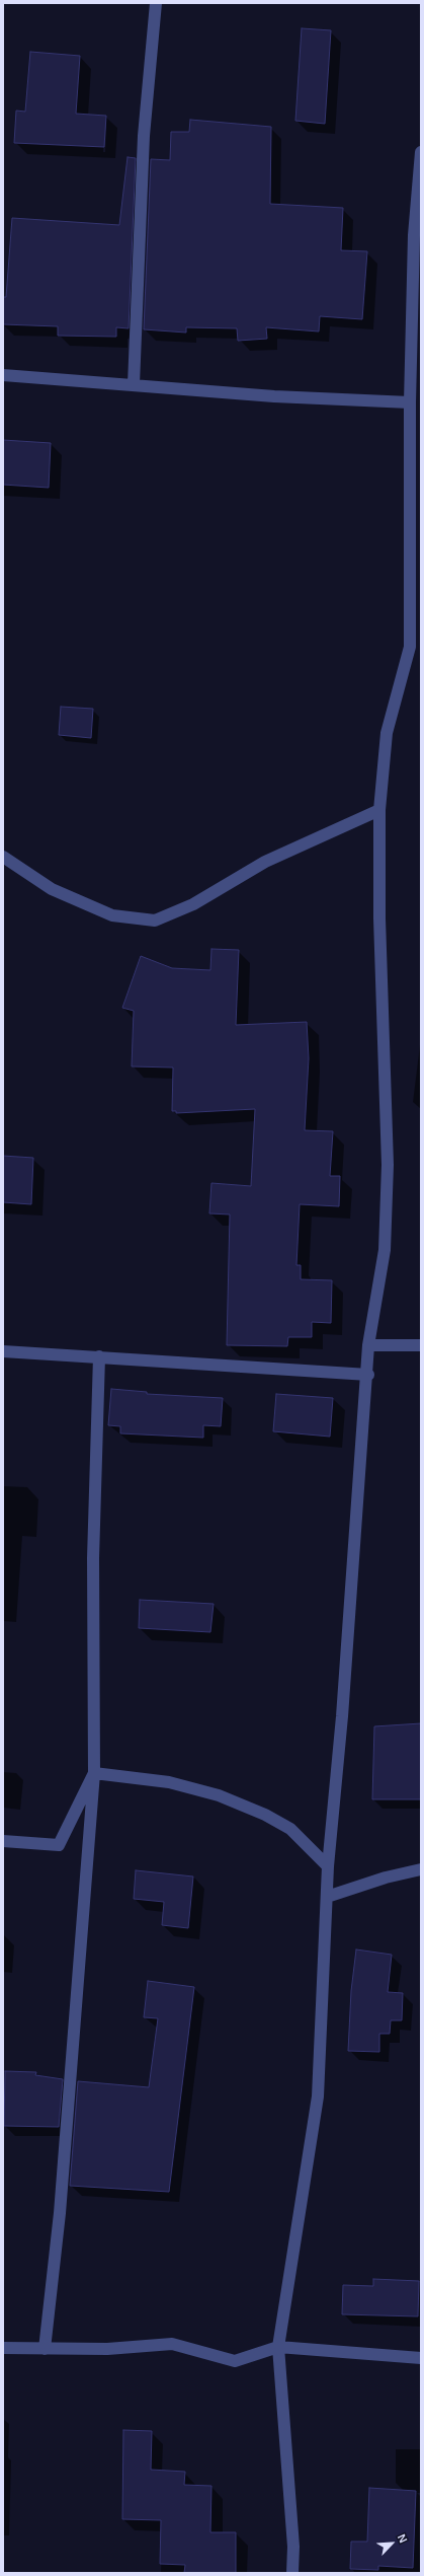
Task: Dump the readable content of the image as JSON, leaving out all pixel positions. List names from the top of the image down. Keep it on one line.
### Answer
{"north":"top right"}
